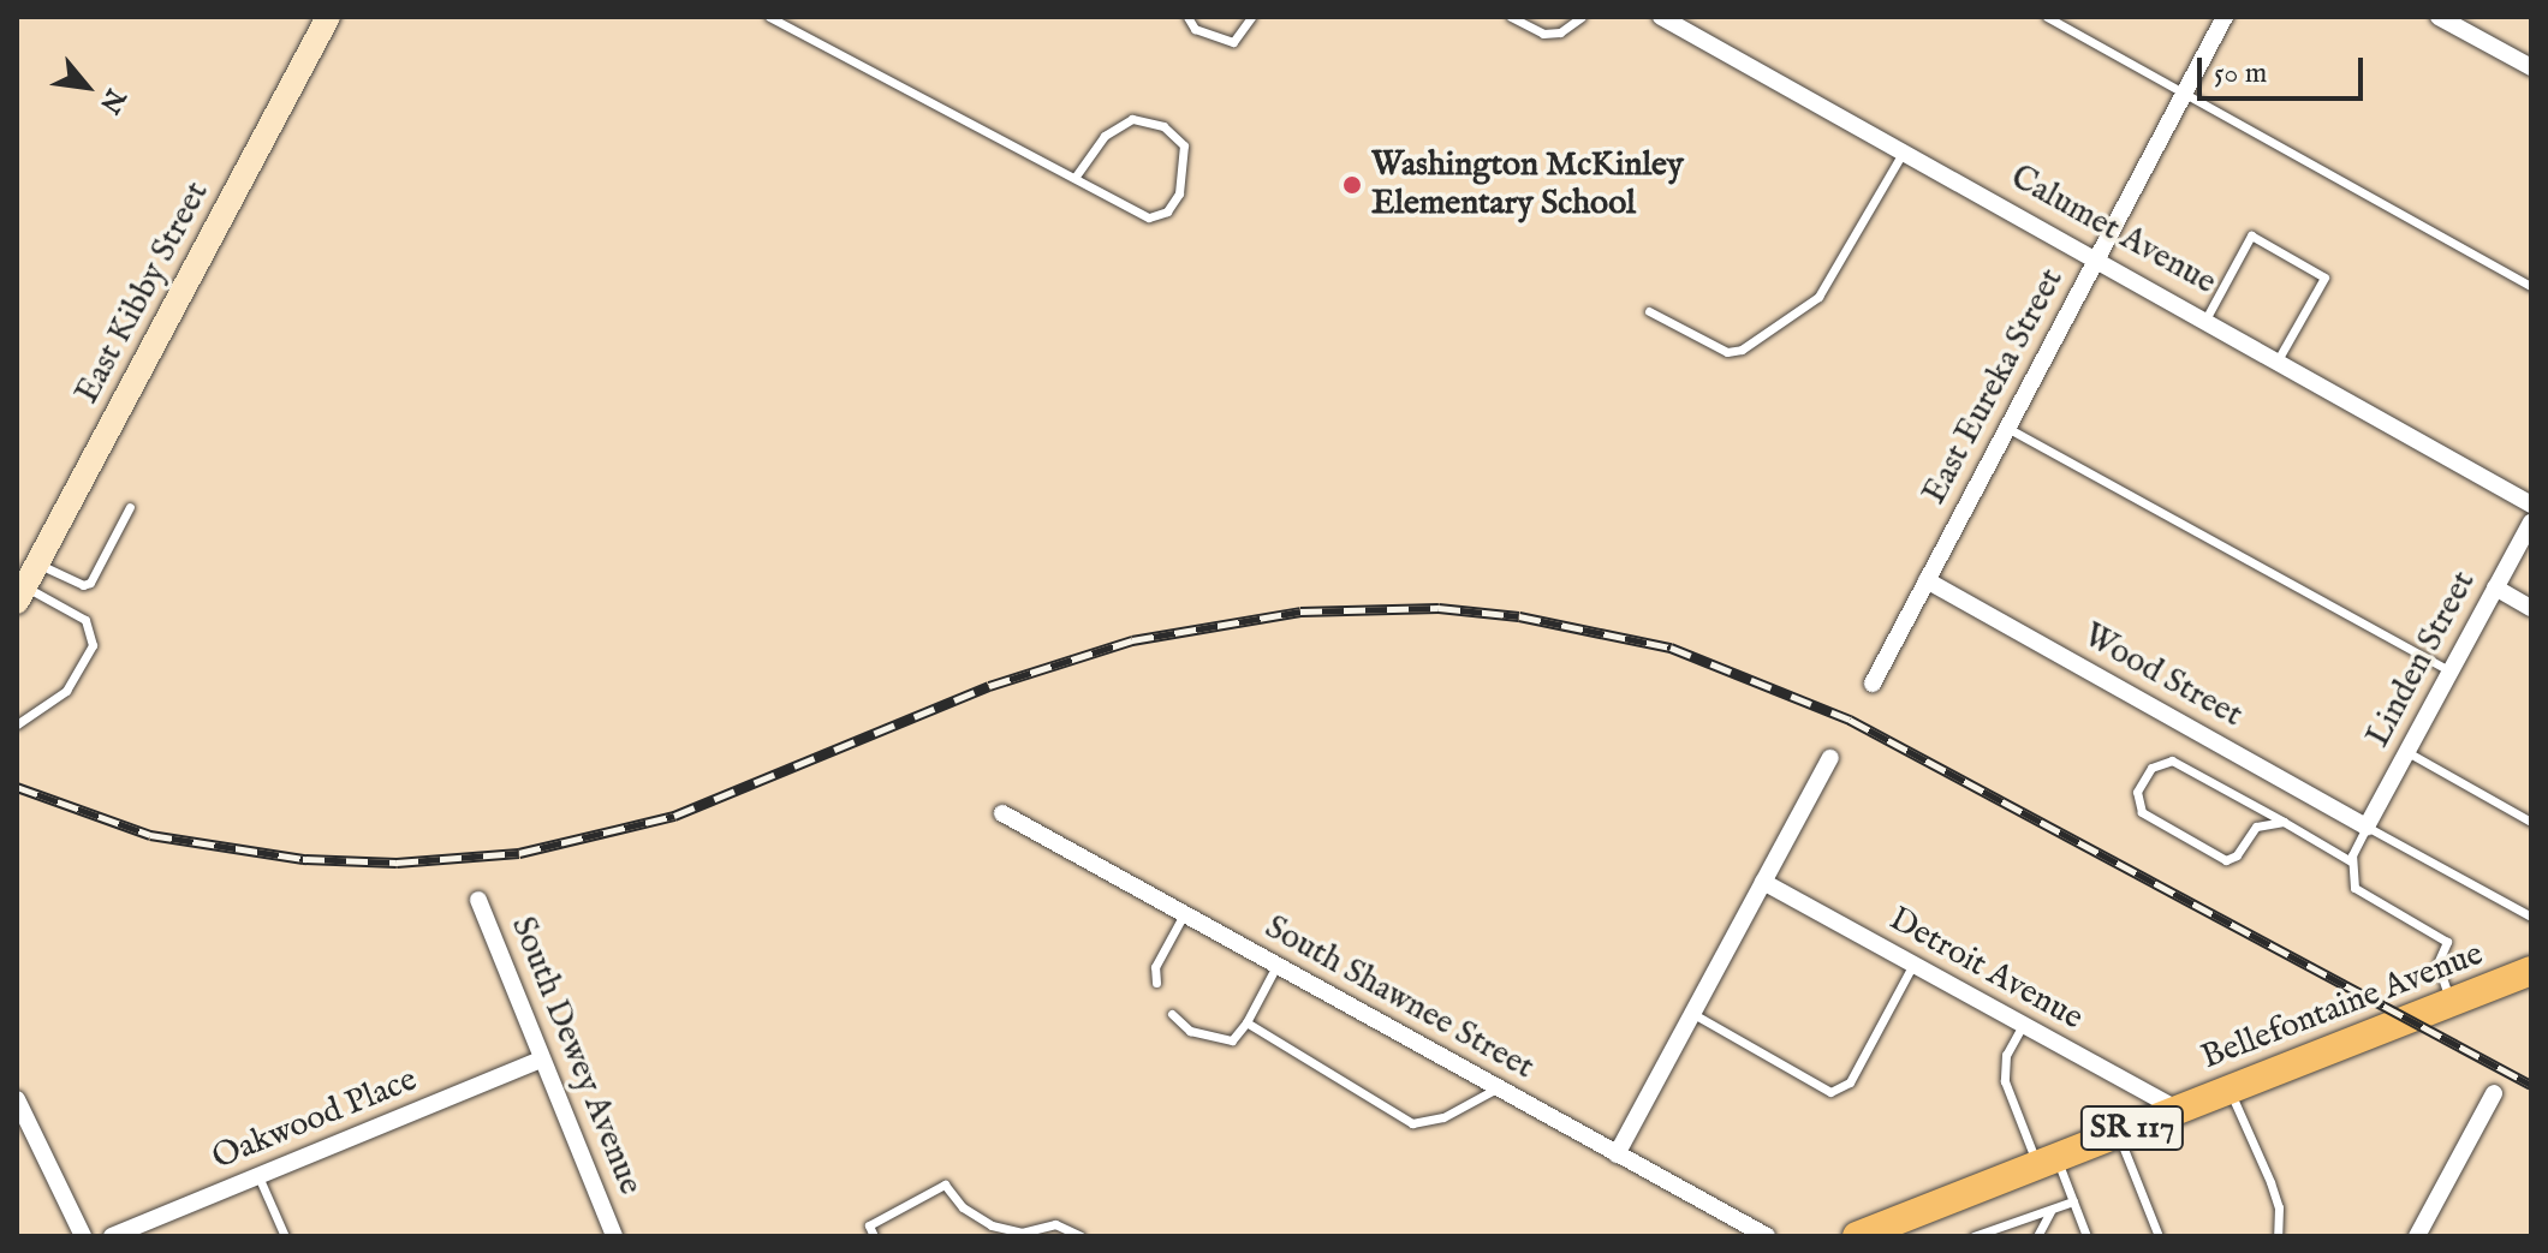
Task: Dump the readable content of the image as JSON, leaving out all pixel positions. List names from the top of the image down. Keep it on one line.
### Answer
{"streets":{"main road":["Bellefontaine Avenue","SR 117"],"street":["Calumet Avenue","East Kibby Street","East Eureka Street","Linden Street","Wood Street","Detroit Avenue","South Shawnee Street","South Dewey Avenue","Oakwood Place"]},"crossings":[["Calumet Avenue","East Eureka Street"],["East Eureka Street","Wood Street"],["Linden Street","Wood Street"],["Detroit Avenue","Bellefontaine Avenue"],["South Dewey Avenue","Oakwood Place"]],"places":["Washington McKinley Elementary School"],"scale_bar":"50 m","north":"bottom right"}
